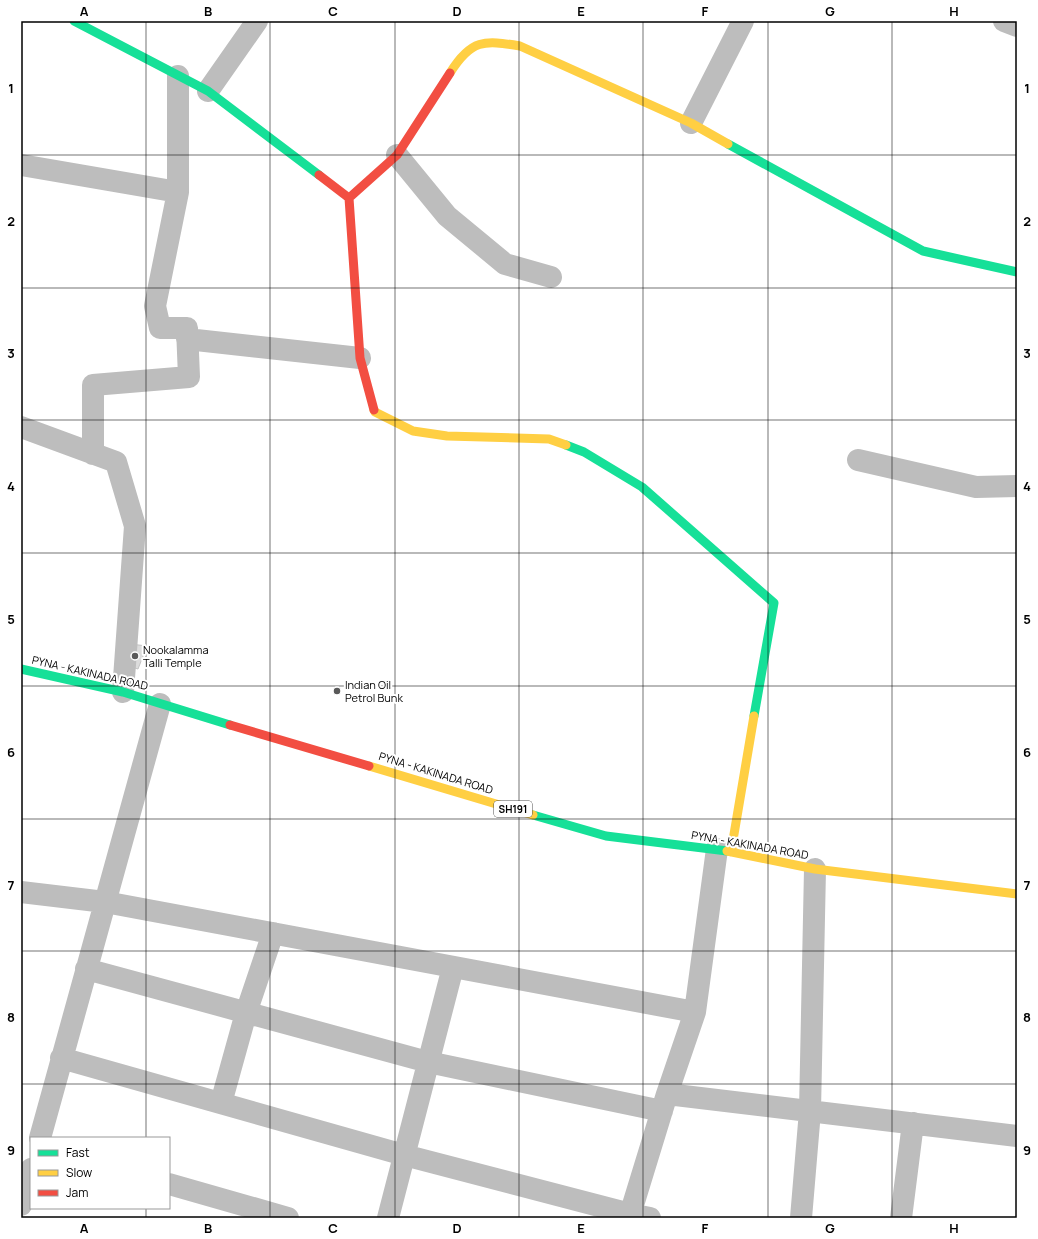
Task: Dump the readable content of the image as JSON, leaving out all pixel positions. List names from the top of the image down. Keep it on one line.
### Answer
{"streets":{"street":["PYNA - KAKINADA ROAD","SH191"]},"places":["Nookalamma Talli Temple","Indian Oil Petrol Bunk"],"legend":["Fast","Slow","Jam"],"grid":{"columns":["A","B","C","D","E","F","G","H"],"rows":["1","2","3","4","5","6","7","8","9"]}}
